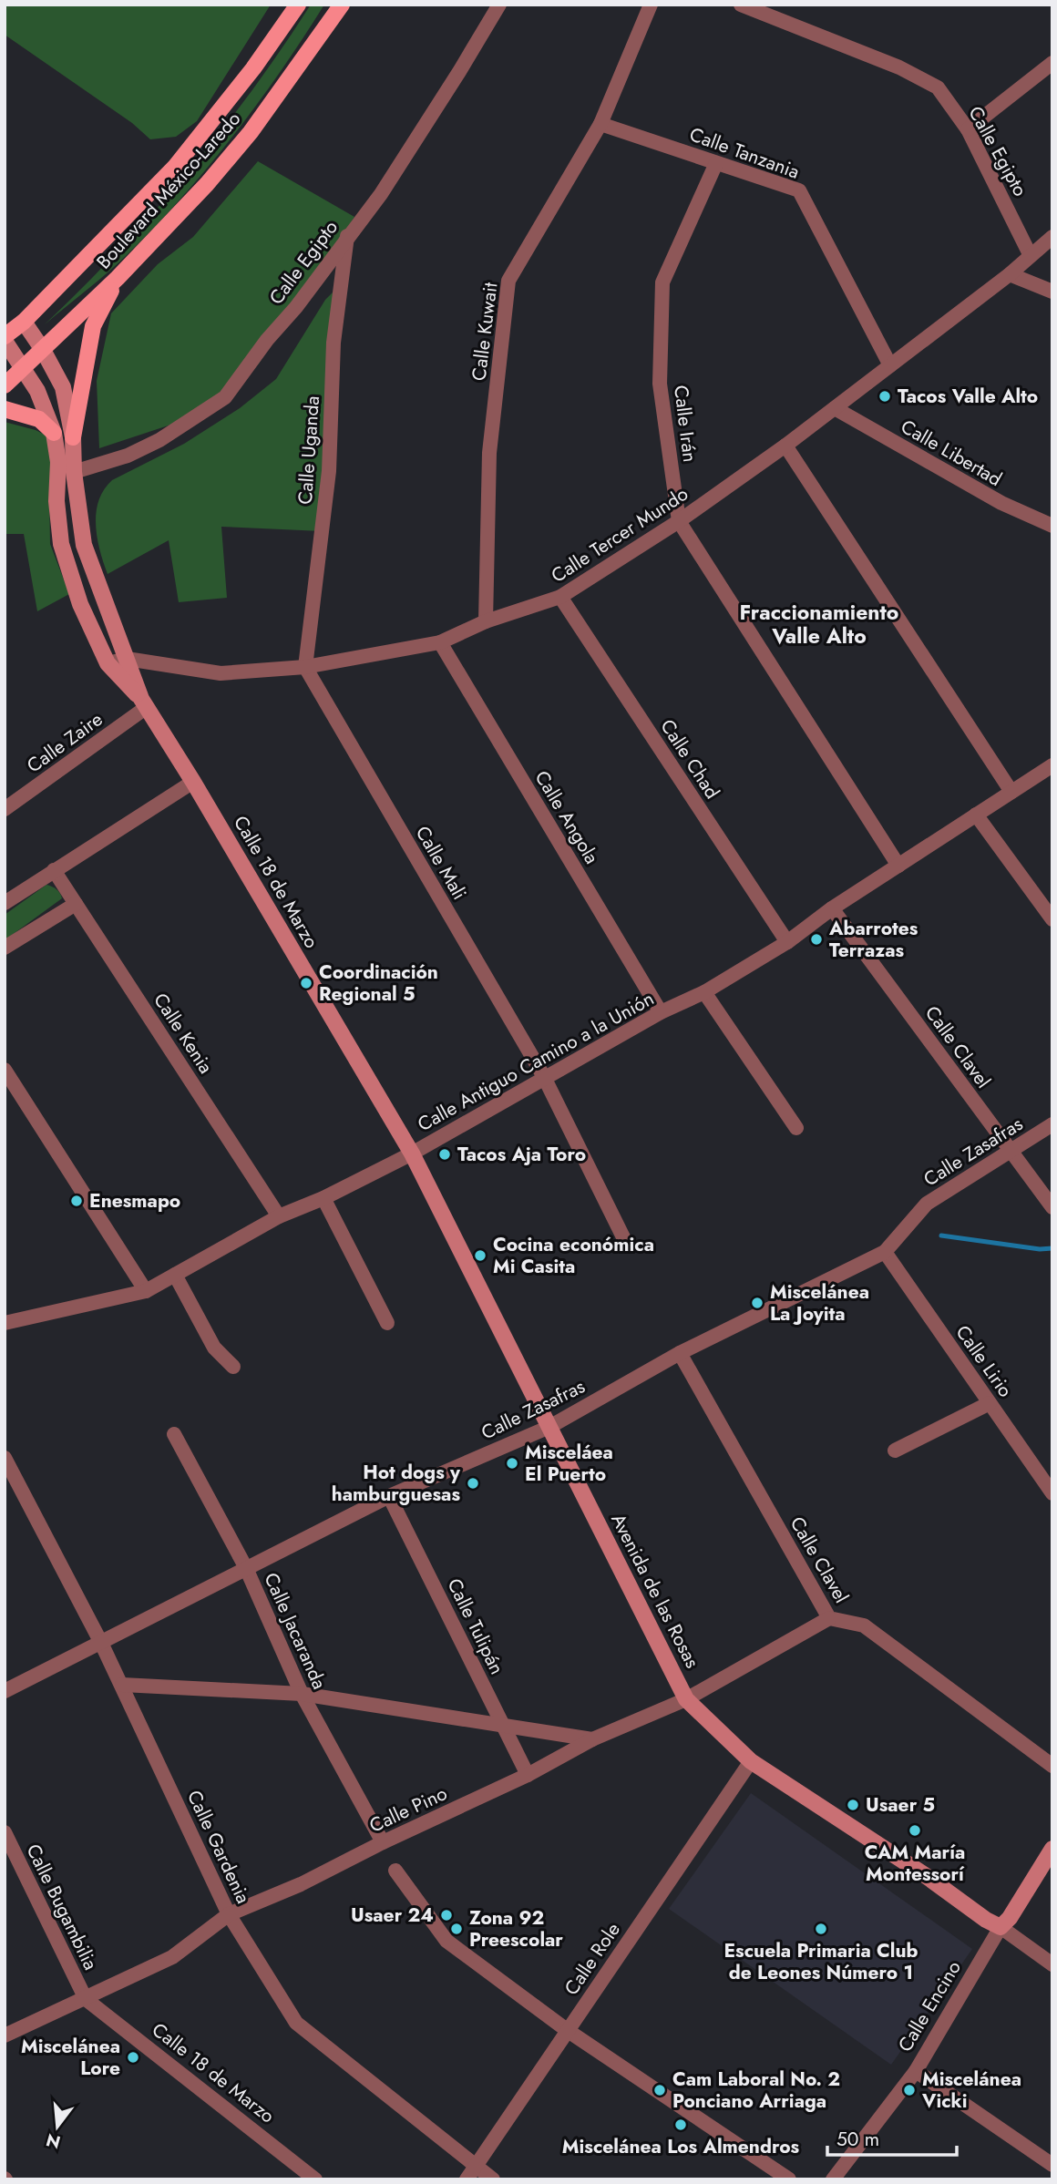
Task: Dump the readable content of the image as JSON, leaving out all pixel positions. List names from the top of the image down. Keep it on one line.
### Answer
{"streets":{"main road":["Boulevard México-Laredo"],"street":["Calle Egipto","Calle Tanzania","Calle Kuwait","Calle Irán","Calle Uganda","Calle Libertad","Calle Tercer Mundo","Calle Zaire","Calle Chad","Calle Angola","Calle Mali","Calle 18 de Marzo","Calle Kenia","Calle Clavel","Calle Antiguo Camino a la Unión","Calle Zasafras","Calle Lirio","Avenida de las Rosas","Calle Tulipán","Calle Jacaranda","Calle Pino","Calle Gardenia","Calle Bugambilia","Calle Role","Calle Encino"]},"crossings":[["Calle Egipto","Calle Uganda"],["Calle Egipto","Calle Tercer Mundo"],["Calle Egipto","Calle 18 de Marzo"],["Calle Tanzania","Calle Kuwait"],["Calle Tanzania","Calle Irán"],["Calle Tanzania","Calle Tercer Mundo"],["Boulevard México-Laredo","Calle 18 de Marzo"],["Calle Kuwait","Calle Tercer Mundo"],["Calle Irán","Calle Tercer Mundo"],["Calle Irán","Calle Antiguo Camino a la Unión"],["Calle Uganda","Calle Tercer Mundo"],["Calle Uganda","Calle Mali"],["Calle Libertad","Calle Tercer Mundo"],["Calle Tercer Mundo","Calle Chad"],["Calle Tercer Mundo","Calle Angola"],["Calle Tercer Mundo","Calle Mali"],["Calle Tercer Mundo","Calle 18 de Marzo"],["Calle Zaire","Calle 18 de Marzo"],["Calle Chad","Calle Antiguo Camino a la Unión"],["Calle Angola","Calle Antiguo Camino a la Unión"],["Calle Mali","Calle Antiguo Camino a la Unión"],["Calle 18 de Marzo","Calle Antiguo Camino a la Unión"],["Calle 18 de Marzo","Avenida de las Rosas"],["Calle 18 de Marzo","Calle Pino"],["Calle 18 de Marzo","Calle Bugambilia"],["Calle Kenia","Calle Antiguo Camino a la Unión"],["Calle Clavel","Calle Antiguo Camino a la Unión"],["Calle Clavel","Calle Zasafras"],["Calle Clavel","Calle Pino"],["Calle Antiguo Camino a la Unión","Avenida de las Rosas"],["Calle Zasafras","Calle Lirio"],["Calle Zasafras","Avenida de las Rosas"],["Calle Zasafras","Calle Tulipán"],["Calle Zasafras","Calle Jacaranda"],["Calle Zasafras","Calle Gardenia"],["Avenida de las Rosas","Calle Pino"],["Avenida de las Rosas","Calle Role"],["Avenida de las Rosas","Calle Encino"],["Calle Tulipán","Calle Pino"],["Calle Jacaranda","Calle Pino"],["Calle Pino","Calle Gardenia"],["Calle Pino","Calle Bugambilia"],["Calle Gardenia","Calle Role"]],"districts":["Fraccionamiento Valle Alto"],"places":["Tacos Valle Alto","Abarrotes Terrazas","Coordinación Regional 5","Tacos Aja Toro","Enesmapo","Cocina económica Mi Casita","Miscelánea La Joyita","Misceláea El Puerto","Hot dogs y hamburguesas","Usaer 5","CAM María Montessorí","Usaer 24","Zona 92 Preescolar","Escuela Primaria Club de Leones Número 1","Miscelánea Lore","Cam Laboral No. 2 Ponciano Arriaga","Miscelánea Vicki","Miscelánea Los Almendros"],"scale_bar":"50 m","north":"bottom"}
